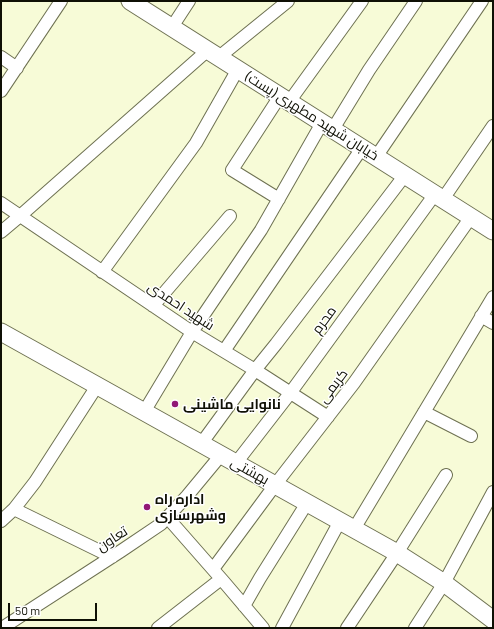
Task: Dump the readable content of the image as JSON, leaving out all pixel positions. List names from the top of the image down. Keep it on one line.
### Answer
{"streets":{"street":["خیابان شهید مطهری (پست)","شهید احمدی","محرم","کریمی","بهشتی","تعاون"]},"crossings":[["خیابان شهید مطهری (پست)","محرم"],["خیابان شهید مطهری (پست)","کریمی"],["شهید احمدی","محرم"],["شهید احمدی","کریمی"],["محرم","بهشتی"],["کریمی","بهشتی"],["بهشتی","تعاون"]],"places":["نانوایی ماشینی","اداره راه وشهرسازی"],"scale_bar":"50 m"}
